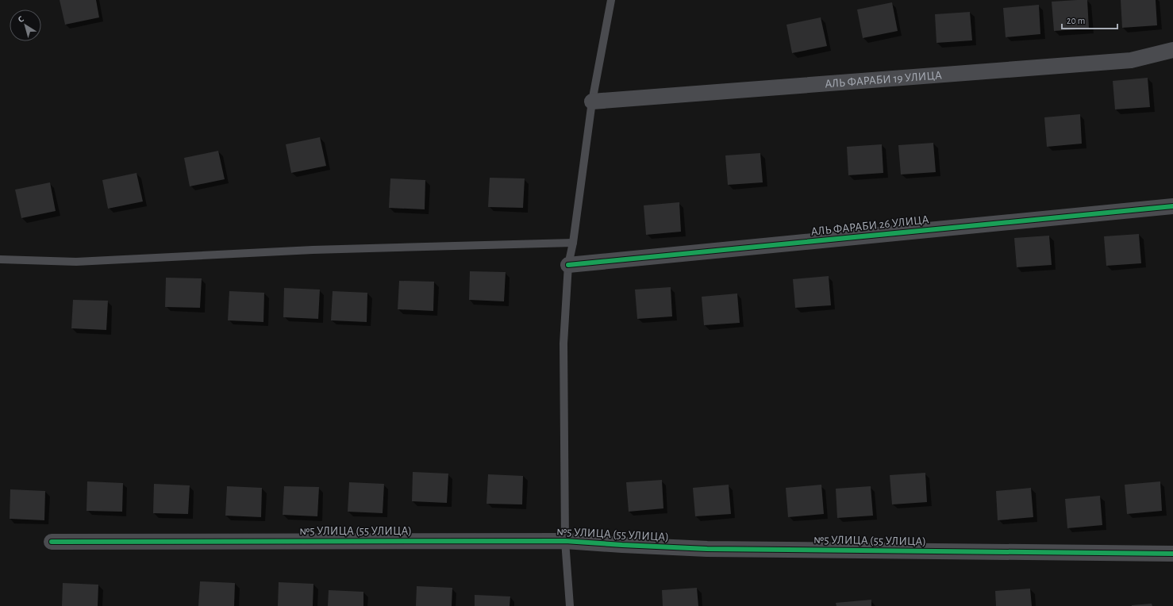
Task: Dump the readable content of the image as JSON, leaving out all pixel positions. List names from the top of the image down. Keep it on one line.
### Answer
{"streets":{"street":["АЛЬ ФАРАБИ 19 УЛИЦА","АЛЬ ФАРАБИ 26 УЛИЦА","№5 УЛИЦА (55 УЛИЦА)"]},"scale_bar":"20 m","north":"top left"}
